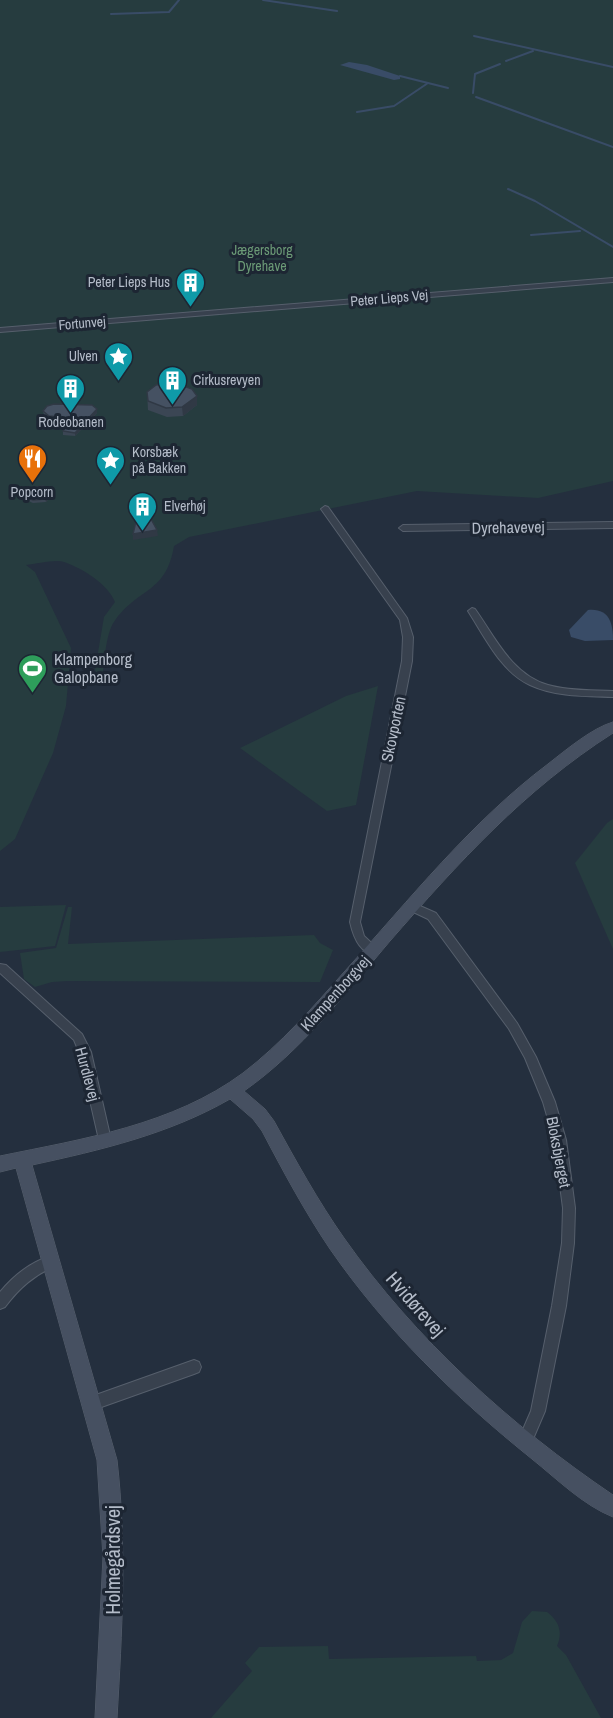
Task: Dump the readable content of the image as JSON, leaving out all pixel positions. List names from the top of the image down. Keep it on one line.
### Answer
{"streets":{"street":["Peter Lieps Vej","Fortunvej","Dyrehavevej","Skovporten","Klampenborgvej","Hurdlevej","Bloksbjerget","Hvidørevej","Holmegårdsvej"]},"crossings":[["Peter Lieps Vej","Fortunvej"],["Skovporten","Klampenborgvej"],["Klampenborgvej","Hurdlevej"],["Klampenborgvej","Bloksbjerget"],["Klampenborgvej","Hvidørevej"],["Klampenborgvej","Holmegårdsvej"],["Bloksbjerget","Hvidørevej"]],"parks":["Jægersborg Dyrehave"],"places":{"building":["Peter Lieps Hus","Cirkusrevyen","Rodeobanen","Elverhøj"],"place":["Ulven","Korsbæk på Bakken"],"restaurant":["Popcorn"],"sports":["Klampenborg Galopbane"]}}
